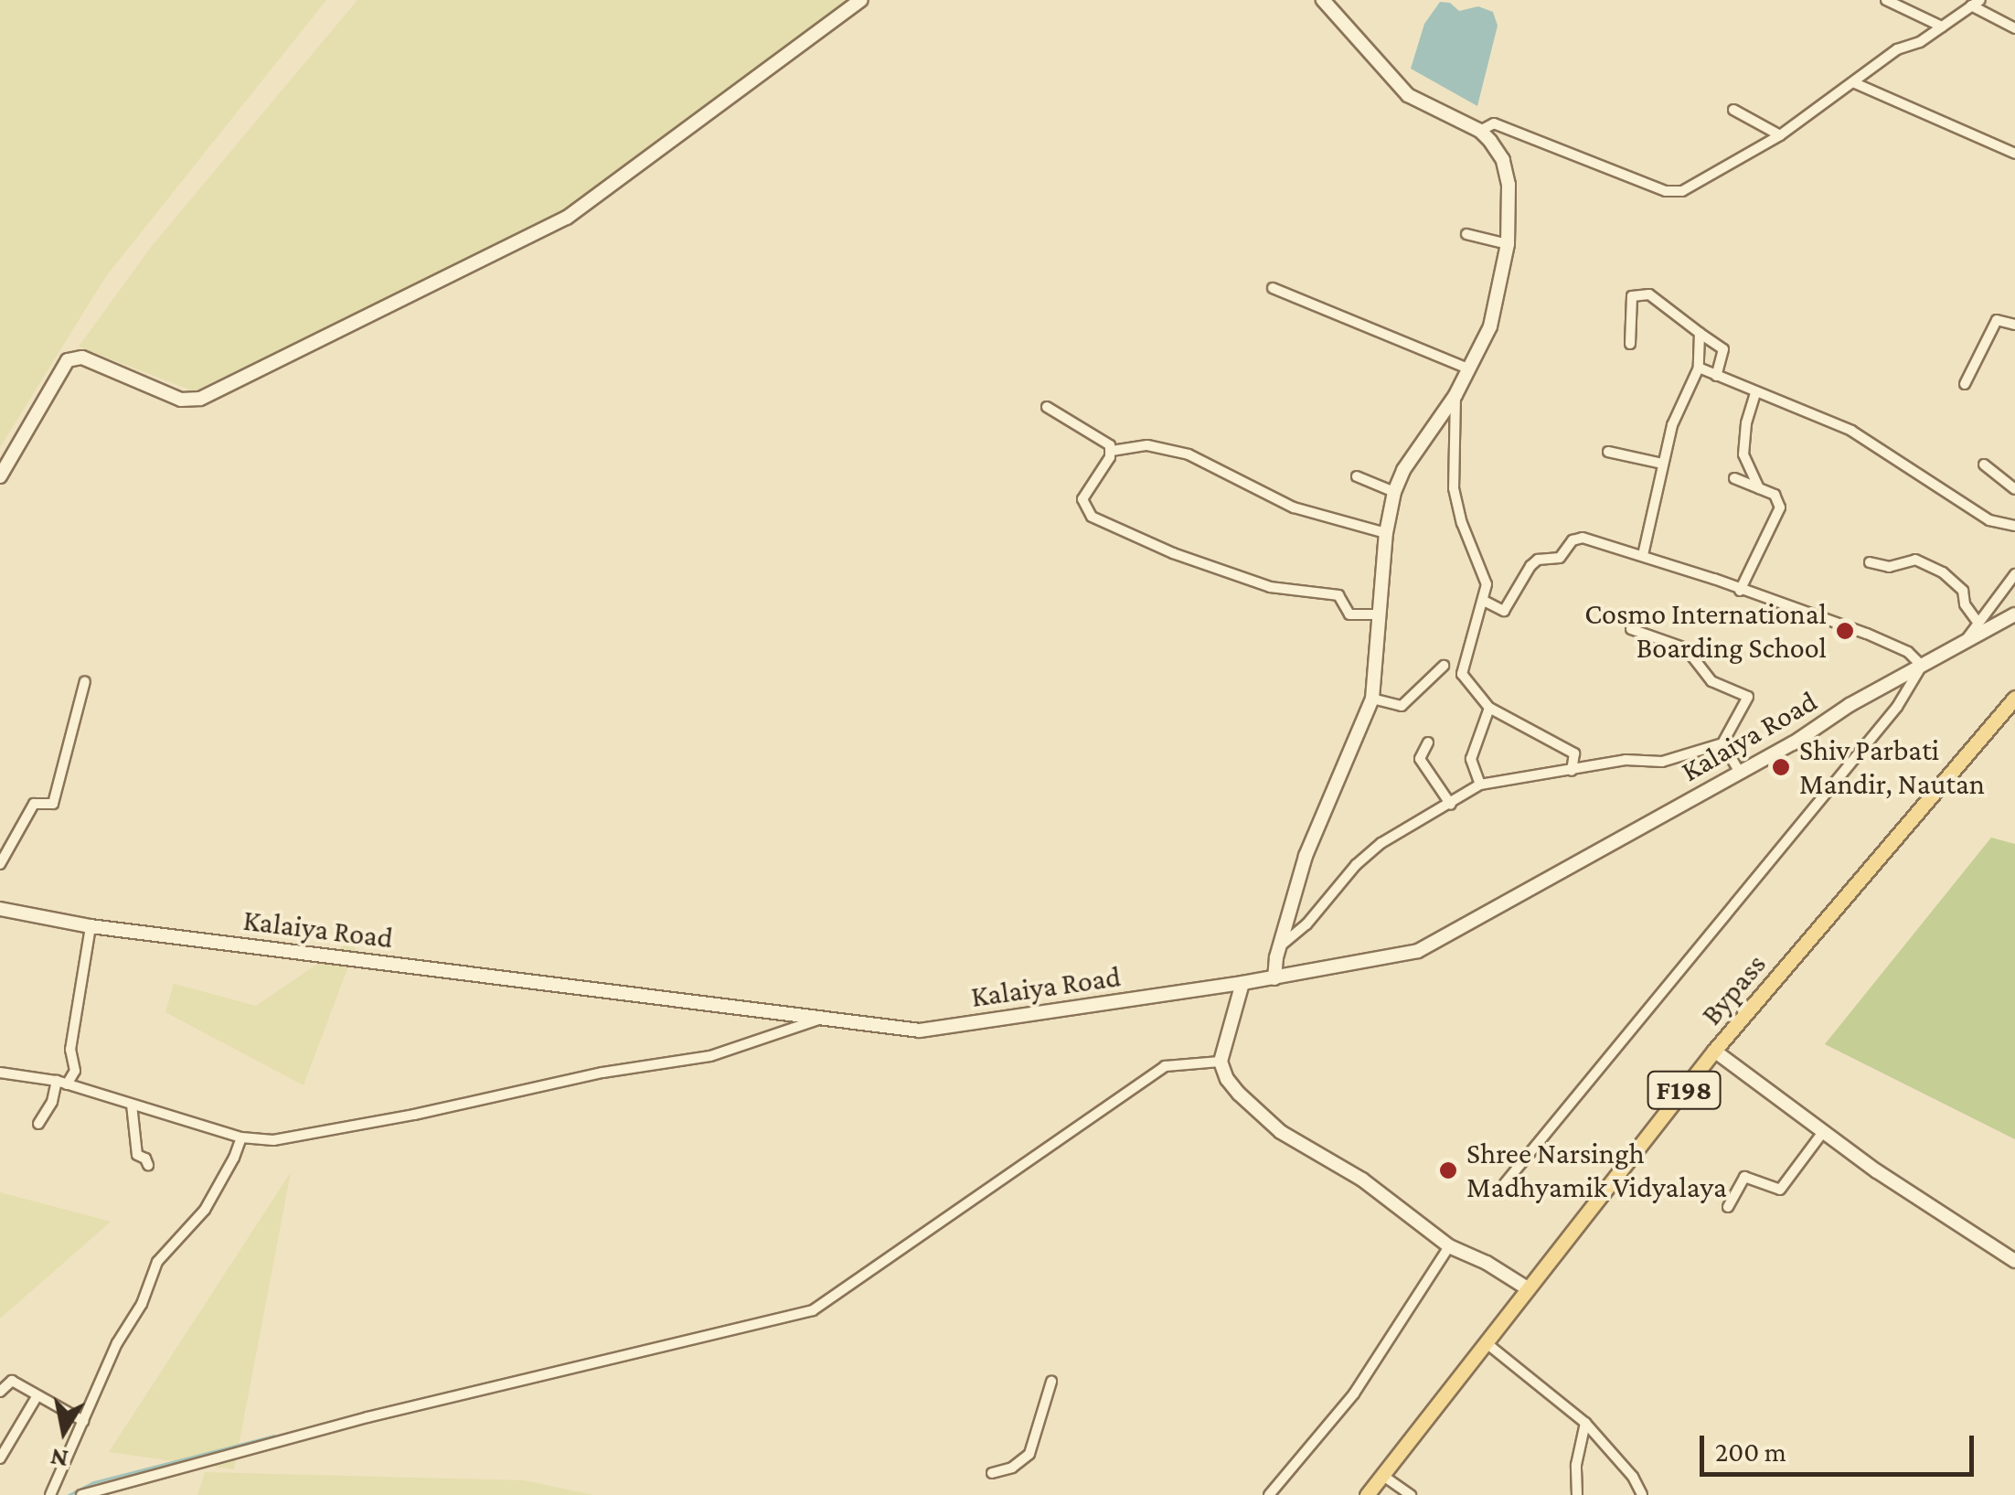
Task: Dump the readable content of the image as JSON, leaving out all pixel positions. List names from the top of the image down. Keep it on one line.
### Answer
{"streets":{"main road":["Bypass","F198"],"street":["Kalaiya Road"]},"places":["Cosmo International Boarding School","Shiv Parbati Mandir, Nautan","Shree Narsingh Madhyamik Vidyalaya"],"scale_bar":"200 m","north":"bottom"}
